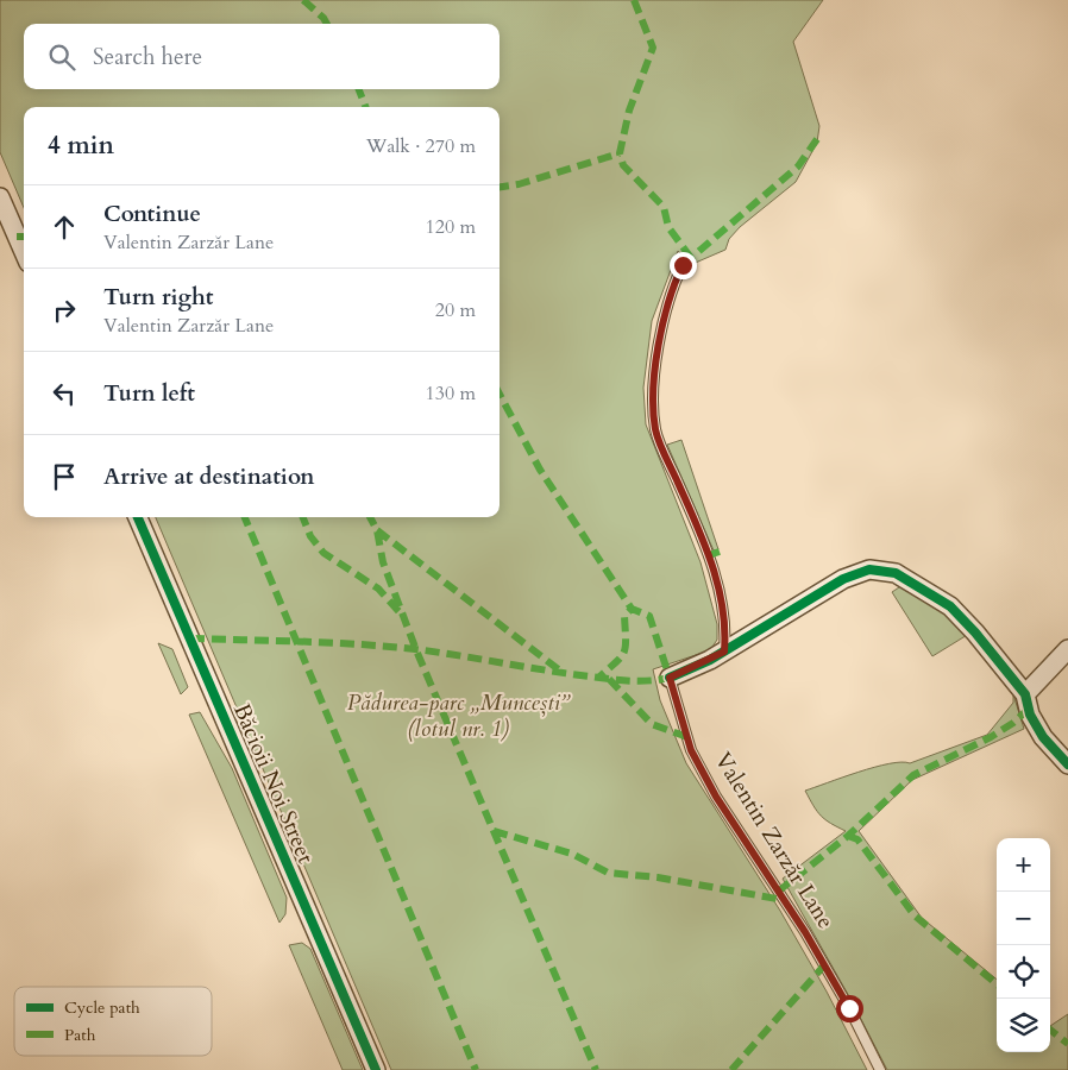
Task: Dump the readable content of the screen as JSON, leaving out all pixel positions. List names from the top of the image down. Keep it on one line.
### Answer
{"streets":{"street":["Băcioii Noi Street","Valentin Zarzăr Lane"]},"parks":["Pădurea-parc „Muncești” (lotul nr. 1)"],"legend":["Cycle path","Path"],"page":{"search":"Search here","heading":["4 min","Walk · 270 m"],"list":[["Continue","Valentin Zarzăr Lane","120 m"],["Turn right","Valentin Zarzăr Lane","20 m"],["Turn left","130 m"],"Arrive at destination"],"map_buttons":["+","−"]}}
